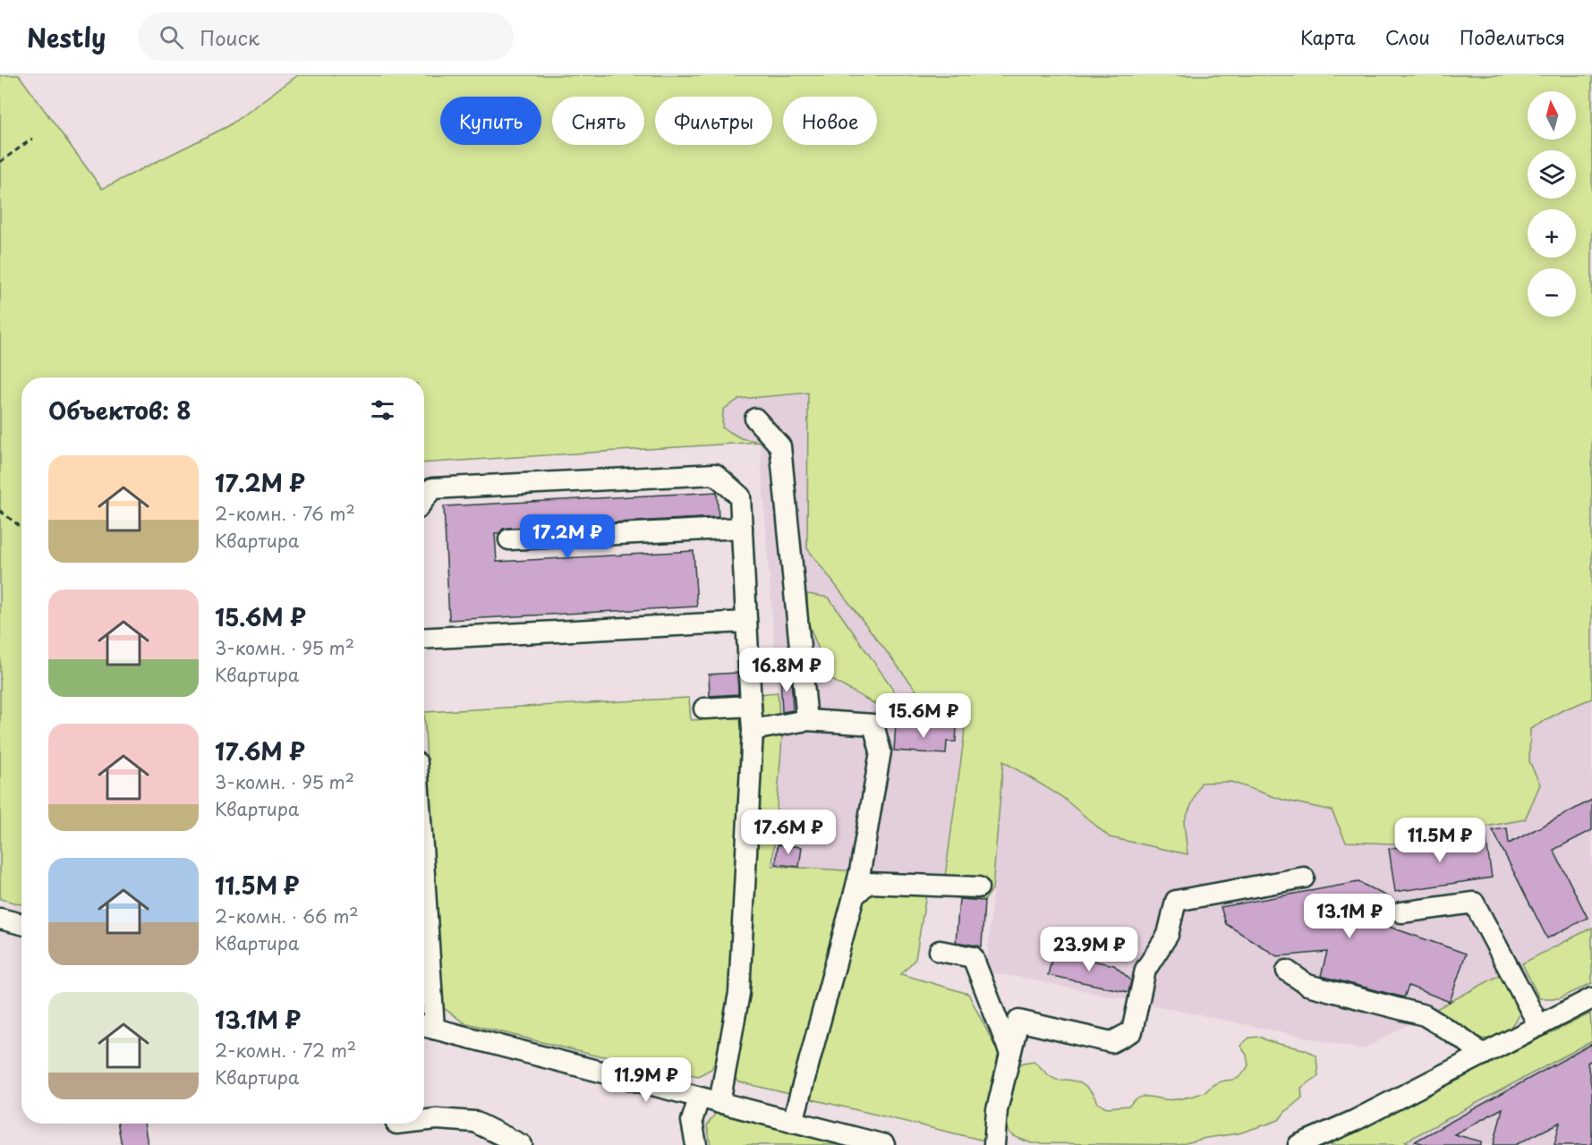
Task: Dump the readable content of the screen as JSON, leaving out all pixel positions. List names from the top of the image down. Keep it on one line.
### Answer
{"north":"top","page":{"header":"Nestly","search":"Поиск","nav":["Карта","Слои","Поделиться"],"map_buttons":["+","−"],"chip":["Купить","Снять","Фильтры","Новое"],"heading":"Объектов: 8","list":[{"name":"17.2M ₽","note":"2-комн. · 76 m² · Квартира"},{"name":"15.6M ₽","note":"3-комн. · 95 m² · Квартира"},{"name":"17.6M ₽","note":"3-комн. · 95 m² · Квартира"},{"name":"11.5M ₽","note":"2-комн. · 66 m² · Квартира"},{"name":"13.1M ₽","note":"2-комн. · 72 m² · Квартира"}],"price":["17.2M ₽","16.8M ₽","15.6M ₽","17.6M ₽","11.5M ₽","13.1M ₽","23.9M ₽","11.9M ₽"]}}
